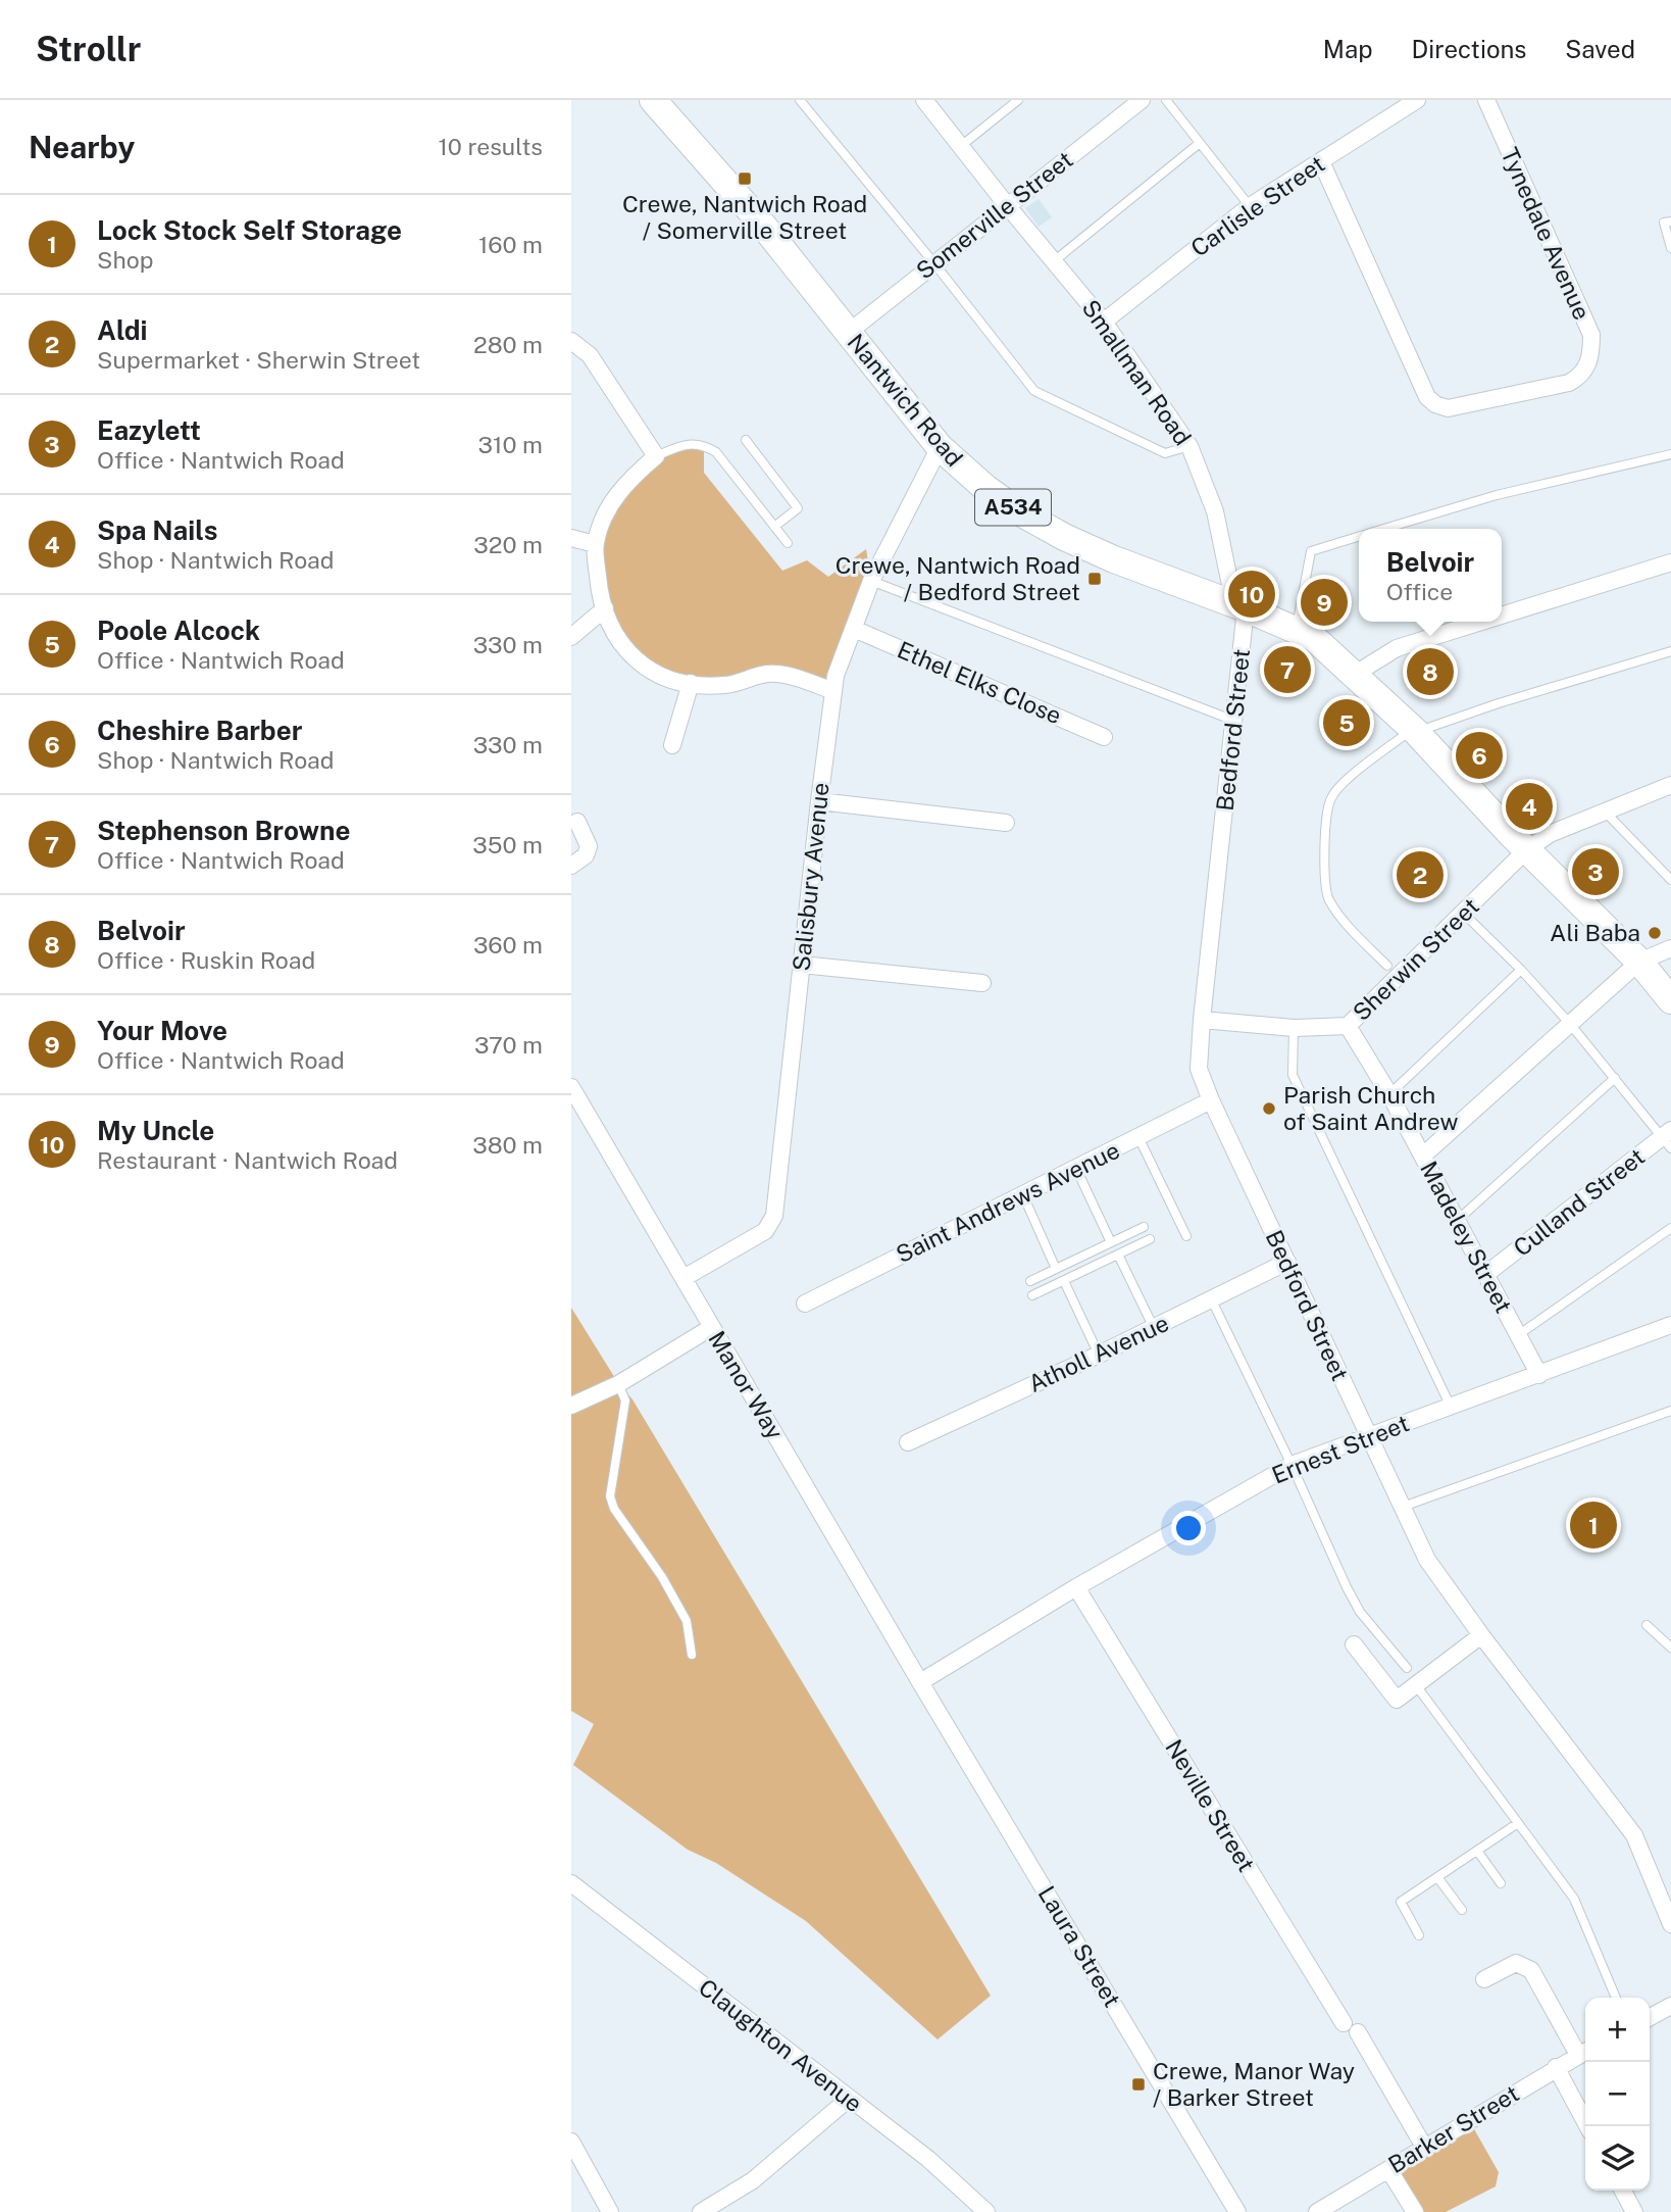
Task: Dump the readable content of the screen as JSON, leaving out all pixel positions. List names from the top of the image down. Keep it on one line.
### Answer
{"streets":{"main road":["Nantwich Road","A534"],"street":["Carlisle Street","Somerville Street","Tynedale Avenue","Smallman Road","Ethel Elks Close","Bedford Street","Salisbury Avenue","Sherwin Street","Saint Andrews Avenue","Culland Street","Madeley Street","Atholl Avenue","Manor Way","Ernest Street","Neville Street","Laura Street","Claughton Avenue","Barker Street"]},"crossings":[["Carlisle Street","Tynedale Avenue"],["Carlisle Street","Smallman Road"],["Somerville Street","Smallman Road"],["Somerville Street","Nantwich Road"],["Smallman Road","Nantwich Road"],["Smallman Road","Bedford Street"],["Nantwich Road","Bedford Street"],["Nantwich Road","Salisbury Avenue"],["Nantwich Road","Sherwin Street"],["Ethel Elks Close","Salisbury Avenue"],["Bedford Street","Sherwin Street"],["Bedford Street","Saint Andrews Avenue"],["Bedford Street","Atholl Avenue"],["Bedford Street","Ernest Street"],["Salisbury Avenue","Manor Way"],["Sherwin Street","Madeley Street"],["Culland Street","Madeley Street"],["Madeley Street","Ernest Street"],["Manor Way","Ernest Street"],["Manor Way","Laura Street"],["Ernest Street","Neville Street"],["Ernest Street","Laura Street"]],"places":{"transit":["Crewe, Nantwich Road / Somerville Street","Crewe, Nantwich Road / Bedford Street","Crewe, Manor Way / Barker Street"],"other":["Ali Baba","Parish Church of Saint Andrew"]},"page":{"header":"Strollr","nav":["Map","Directions","Saved"],"heading":["Nearby","10 results"],"list":[{"mark":"1","name":"Lock Stock Self Storage","note":"Shop","value":"160 m"},{"mark":"2","name":"Aldi","note":"Supermarket · Sherwin Street","value":"280 m"},{"mark":"3","name":"Eazylett","note":"Office · Nantwich Road","value":"310 m"},{"mark":"4","name":"Spa Nails","note":"Shop · Nantwich Road","value":"320 m"},{"mark":"5","name":"Poole Alcock","note":"Office · Nantwich Road","value":"330 m"},{"mark":"6","name":"Cheshire Barber","note":"Shop · Nantwich Road","value":"330 m"},{"mark":"7","name":"Stephenson Browne","note":"Office · Nantwich Road","value":"350 m"},{"mark":"8","name":"Belvoir","note":"Office · Ruskin Road","value":"360 m"},{"mark":"9","name":"Your Move","note":"Office · Nantwich Road","value":"370 m"},{"mark":"10","name":"My Uncle","note":"Restaurant · Nantwich Road","value":"380 m"}],"popup":["Belvoir","Office"],"pins":["10","9","7","8","5","6","4","3","2","1"],"map_buttons":["+","−"]}}
